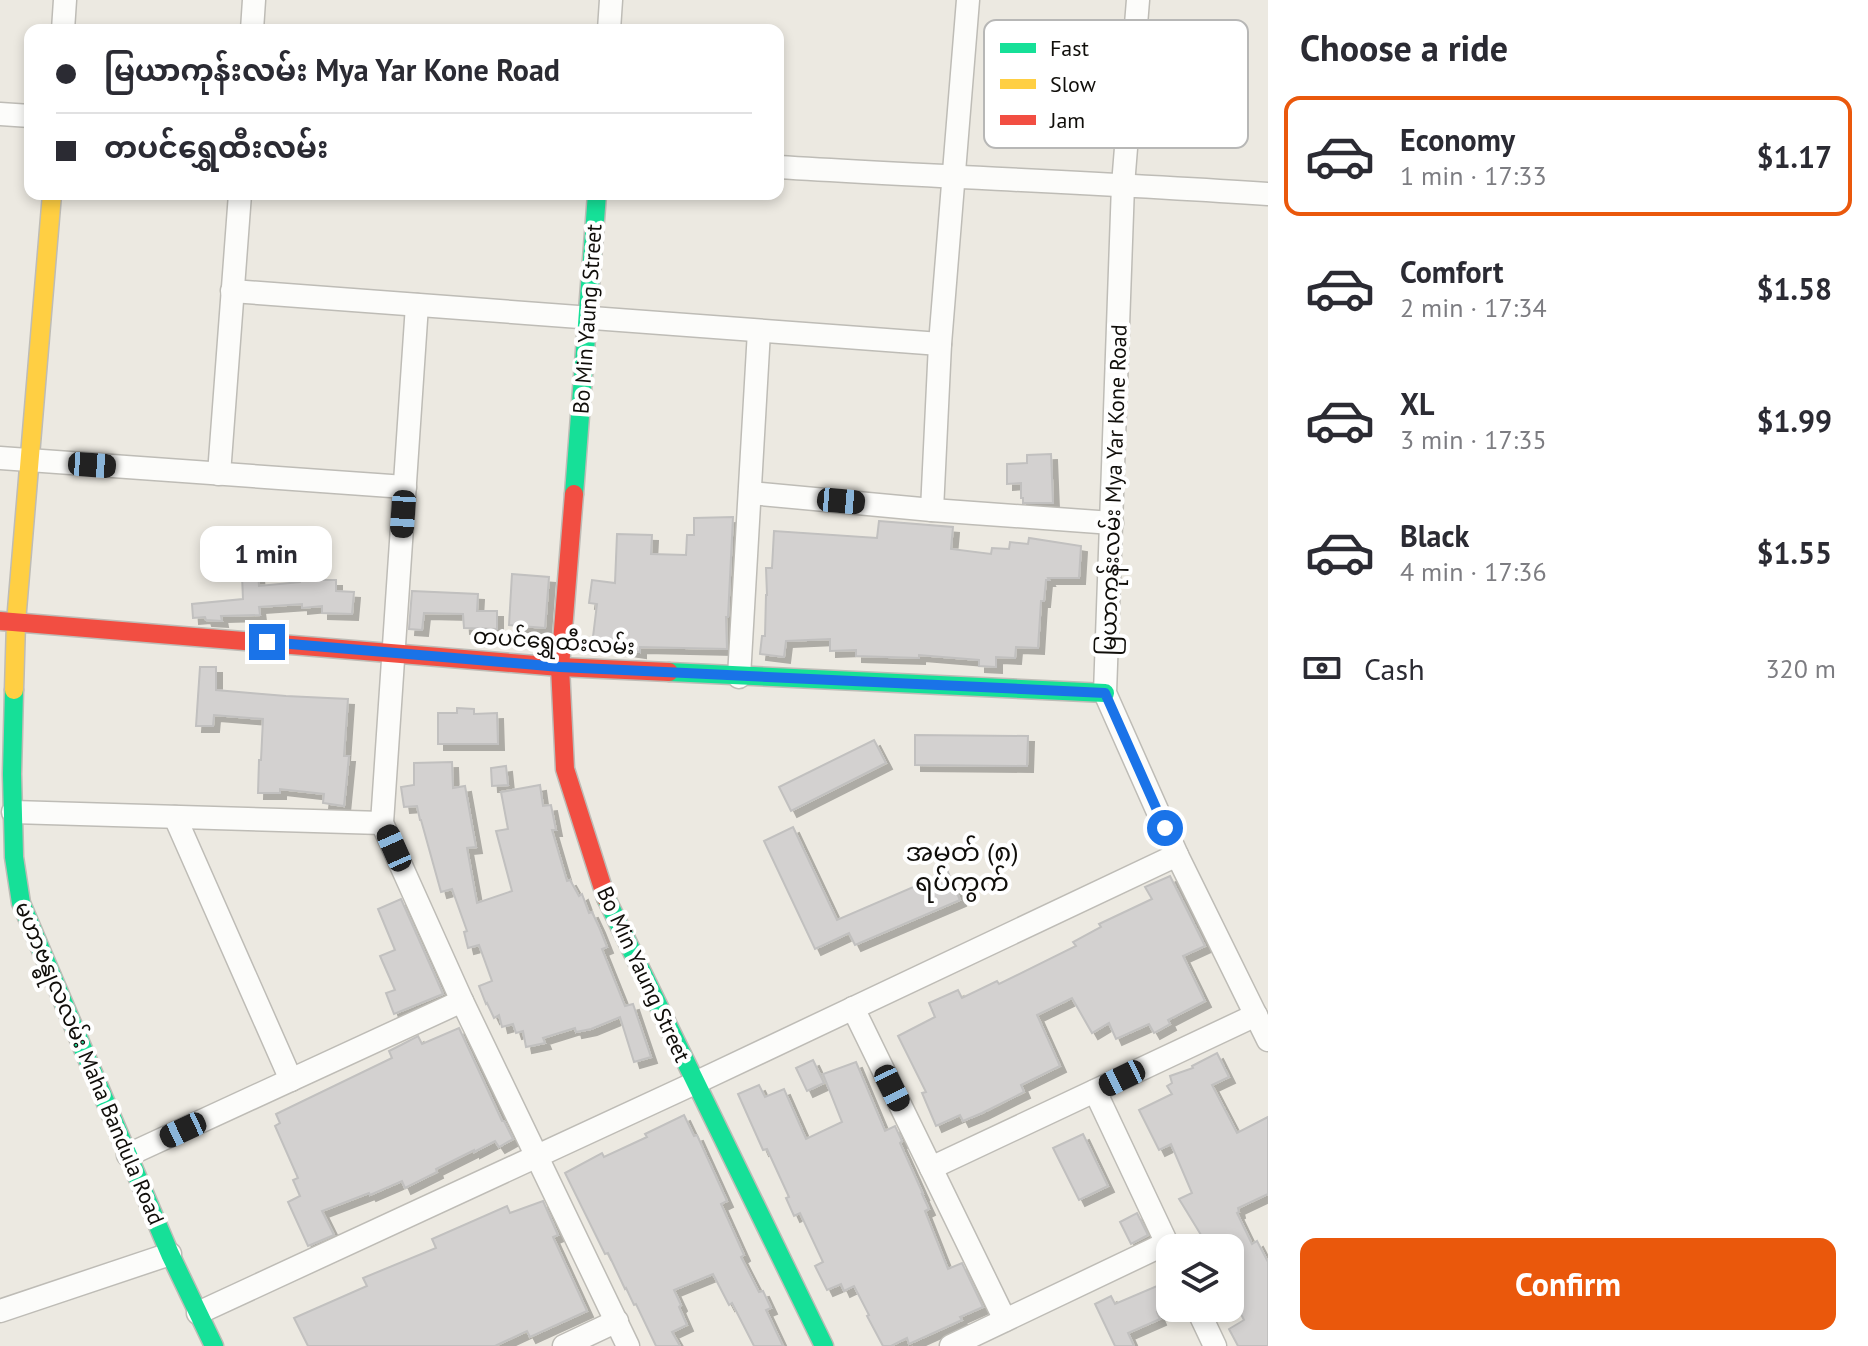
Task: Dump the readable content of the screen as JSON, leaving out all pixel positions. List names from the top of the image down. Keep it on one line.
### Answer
{"streets":{"street":["Bo Min Yaung Street","မြယာကုန်းလမ်း Mya Yar Kone Road","တပင်ရွှေထီးလမ်း","မဟာဗန္ဓုလလမ်း Maha Bandula Road"]},"crossings":[["Bo Min Yaung Street","တပင်ရွှေထီးလမ်း"],["မြယာကုန်းလမ်း Mya Yar Kone Road","တပင်ရွှေထီးလမ်း"],["တပင်ရွှေထီးလမ်း","မဟာဗန္ဓုလလမ်း Maha Bandula Road"]],"districts":["အမှတ် (၈) ရပ်ကွက်"],"legend":["Fast","Slow","Jam"],"page":{"heading":"Choose a ride","banner":["မြယာကုန်းလမ်း Mya Yar Kone Road","တပင်ရွှေထီးလမ်း"],"list":[{"name":"Economy","note":"1 min · 17:33","value":"$1.17"},{"name":"Comfort","note":"2 min · 17:34","value":"$1.58"},{"name":"XL","note":"3 min · 17:35","value":"$1.99"},{"name":"Black","note":"4 min · 17:36","value":"$1.55"}],"bubble":"1 min","pay":["Cash","320 m"],"buttons":"Confirm"}}
